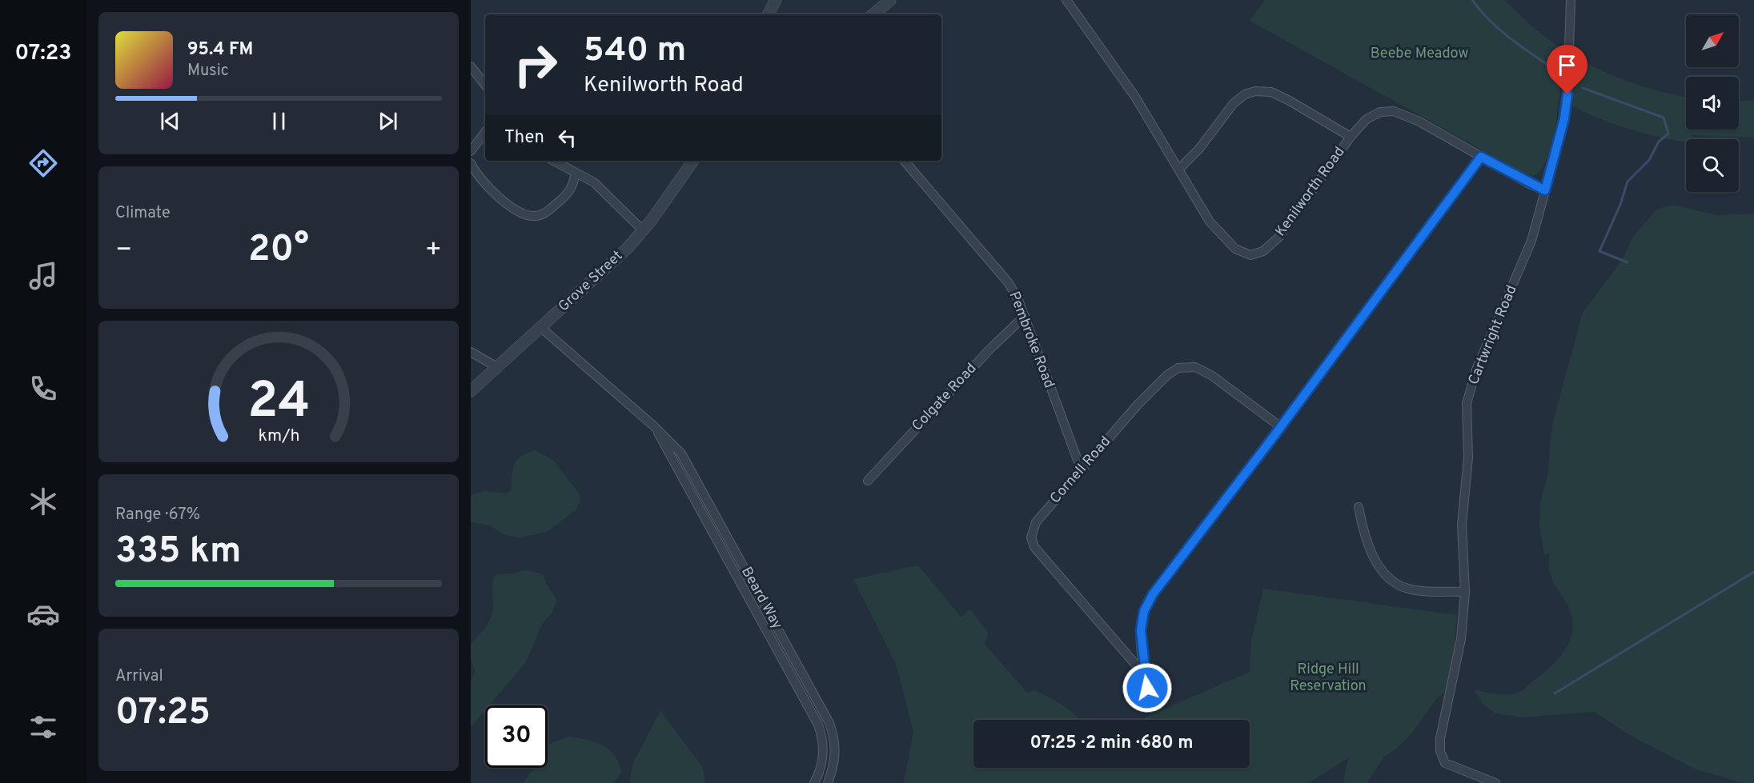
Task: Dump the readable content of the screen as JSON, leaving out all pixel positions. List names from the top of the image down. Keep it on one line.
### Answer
{"streets":{"street":["Kenilworth Road","Grove Street","Cartwright Road","Pembroke Road","Colgate Road","Cornell Road","Beard Way"]},"crossings":[["Kenilworth Road","Cartwright Road"],["Grove Street","Beard Way"],["Pembroke Road","Colgate Road"],["Pembroke Road","Cornell Road"]],"parks":["Beebe Meadow","Ridge Hill Reservation"],"north":"top right","page":{"tabs":"07:23","turn":["540 m","Kenilworth Road"],"song":["95.4 FM","Music"],"then":"Then","tile":["Climate",["Range · 67%","335 km"],["Arrival","07:25"]],"heat":["−","20°","+"],"limit":"30","trip":"07:25 · 2 min · 680 m","gauge":["24","km/h"]}}
